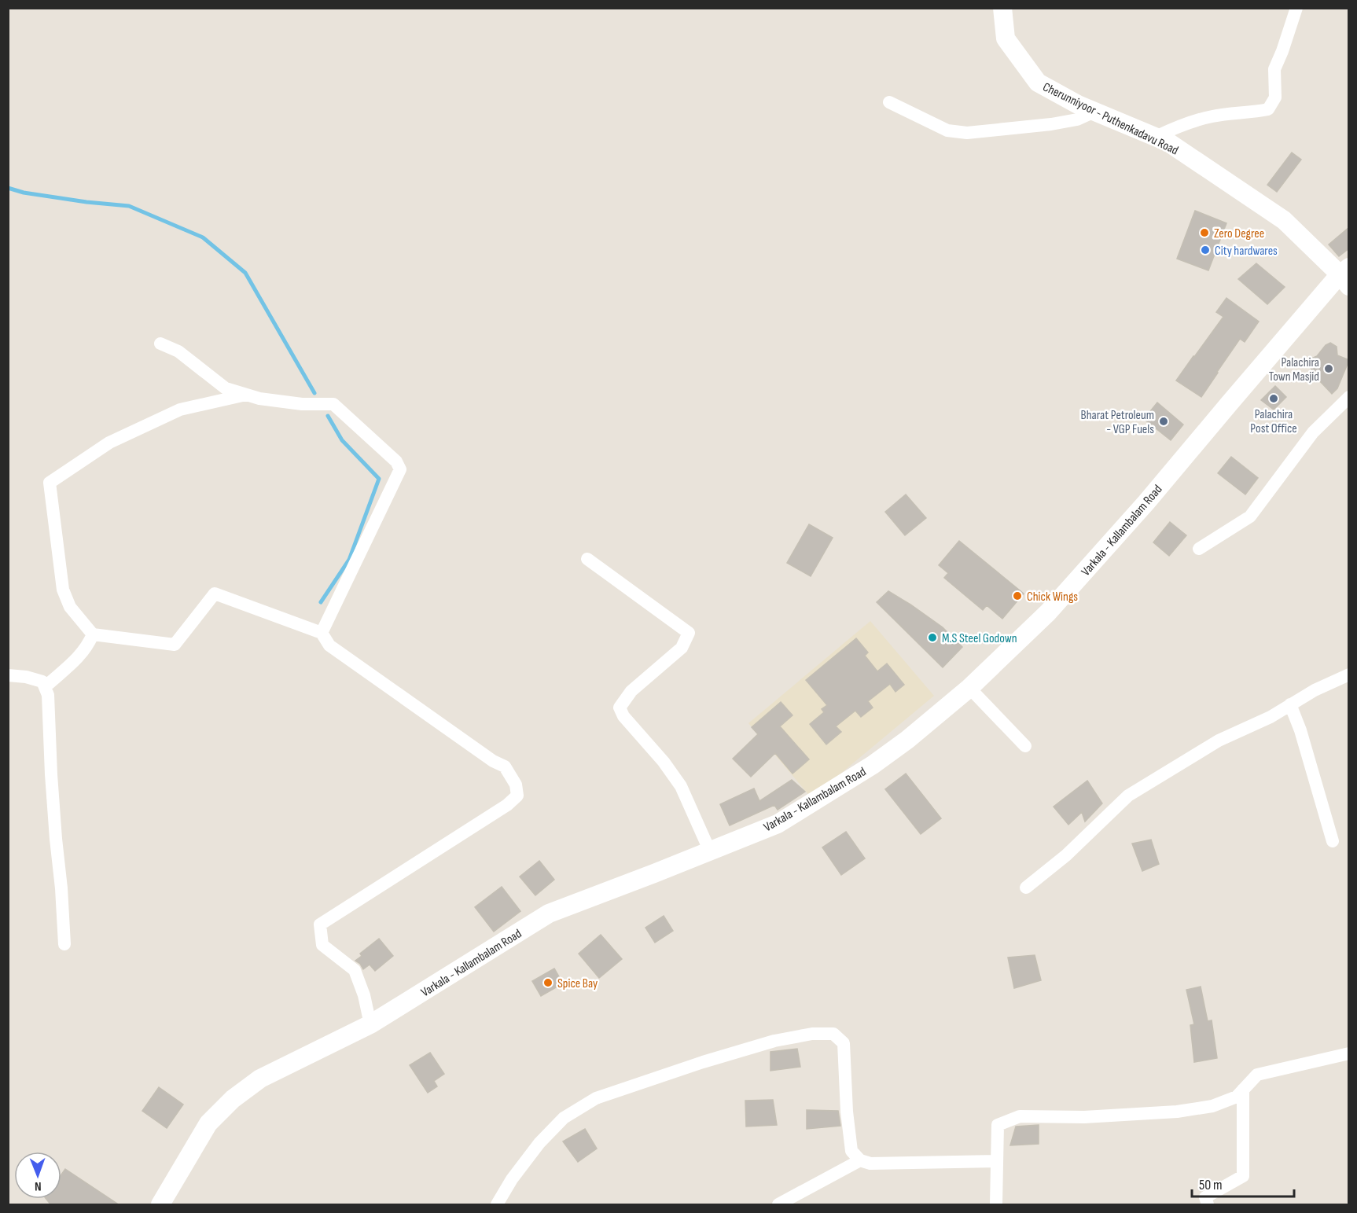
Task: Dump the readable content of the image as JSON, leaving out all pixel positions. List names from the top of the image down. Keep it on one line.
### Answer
{"streets":{"main road":["Cherunniyoor - Puthenkadavu Road","Varkala - Kallambalam Road"]},"crossings":[["Cherunniyoor - Puthenkadavu Road","Varkala - Kallambalam Road"]],"places":["Zero Degree","City hardwares","Palachira Town Masjid","Palachira Post Office","Bharat Petroleum - VGP Fuels","Chick Wings","M.S Steel Godown","Spice Bay"],"scale_bar":"50 m","north":"bottom"}
